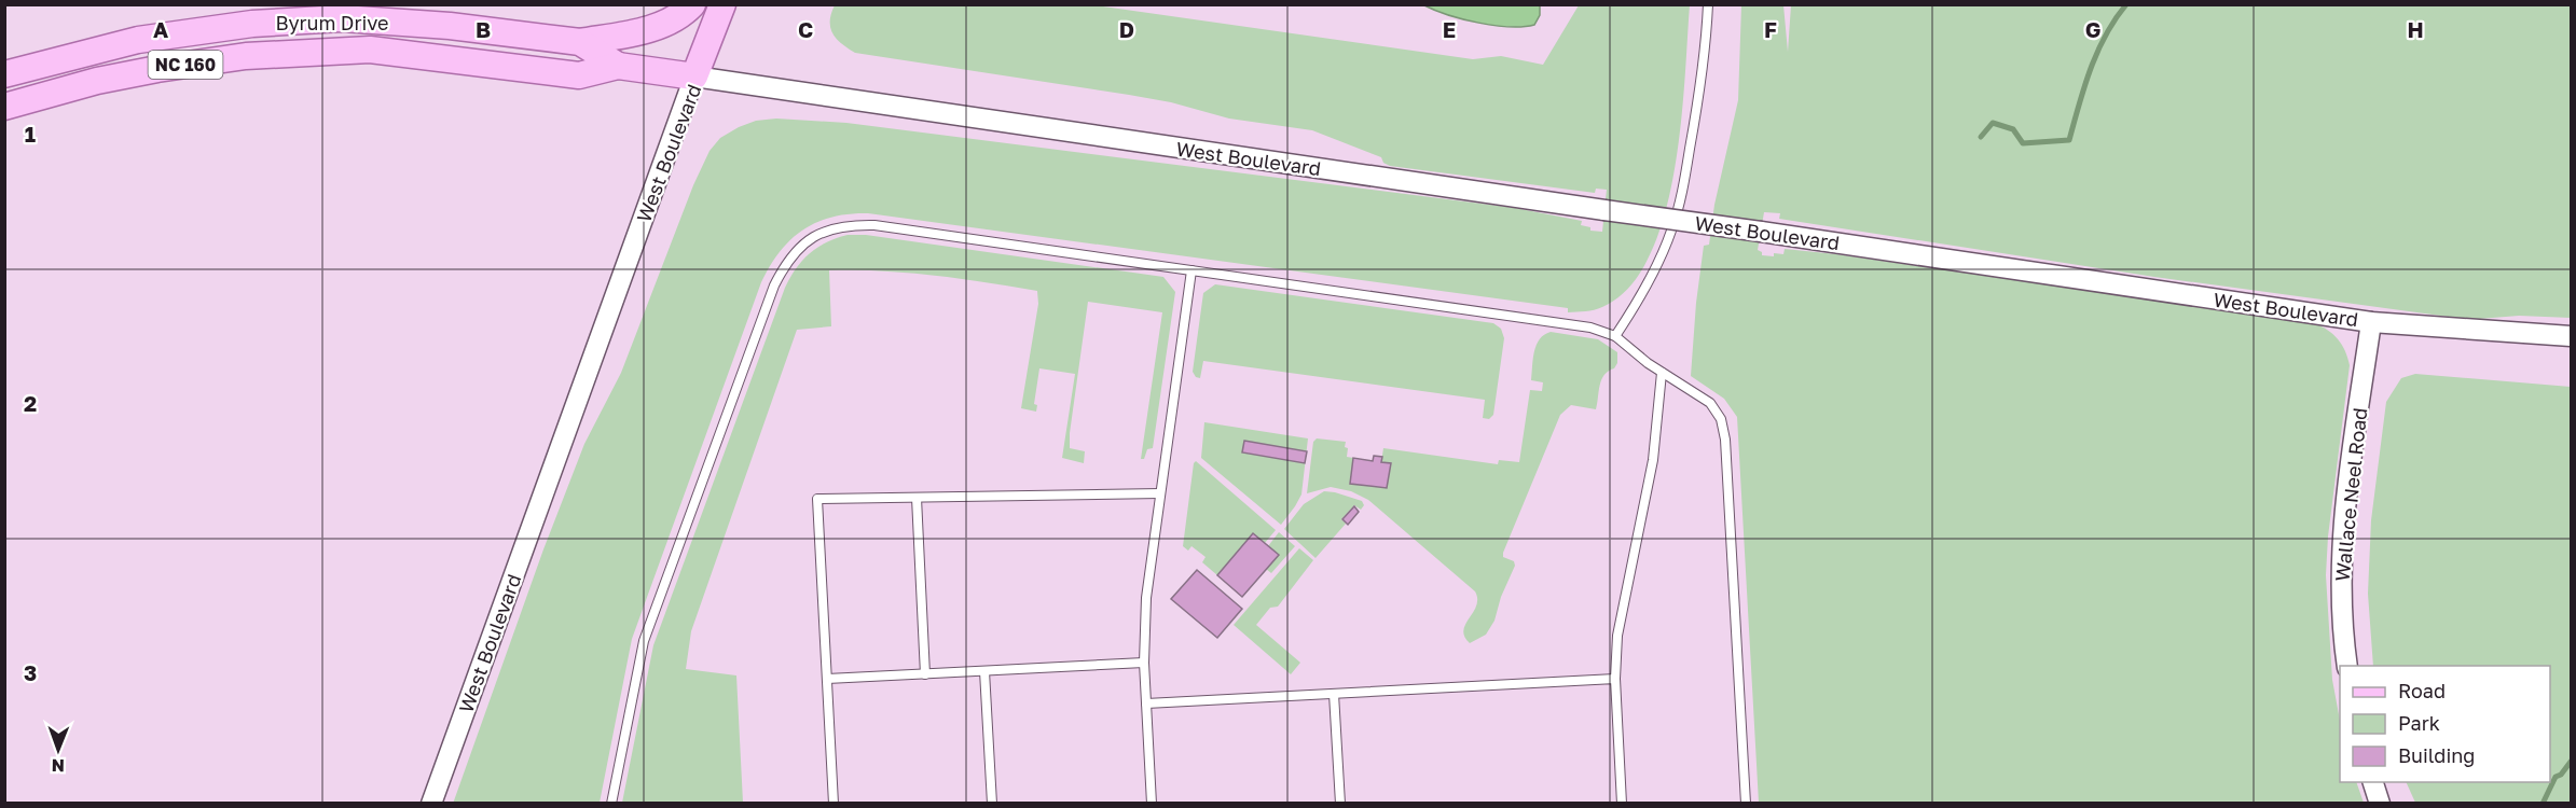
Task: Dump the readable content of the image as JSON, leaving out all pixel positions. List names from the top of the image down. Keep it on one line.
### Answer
{"streets":{"main road":["Byrum Drive","NC 160"],"street":["West Boulevard","Wallace Neel Road"]},"crossings":[["Byrum Drive","West Boulevard"],["West Boulevard","Wallace Neel Road"]],"legend":["Road","Park","Building"],"north":"bottom","grid":{"columns":["A","B","C","D","E","F","G","H"],"rows":["1","2","3"]}}
